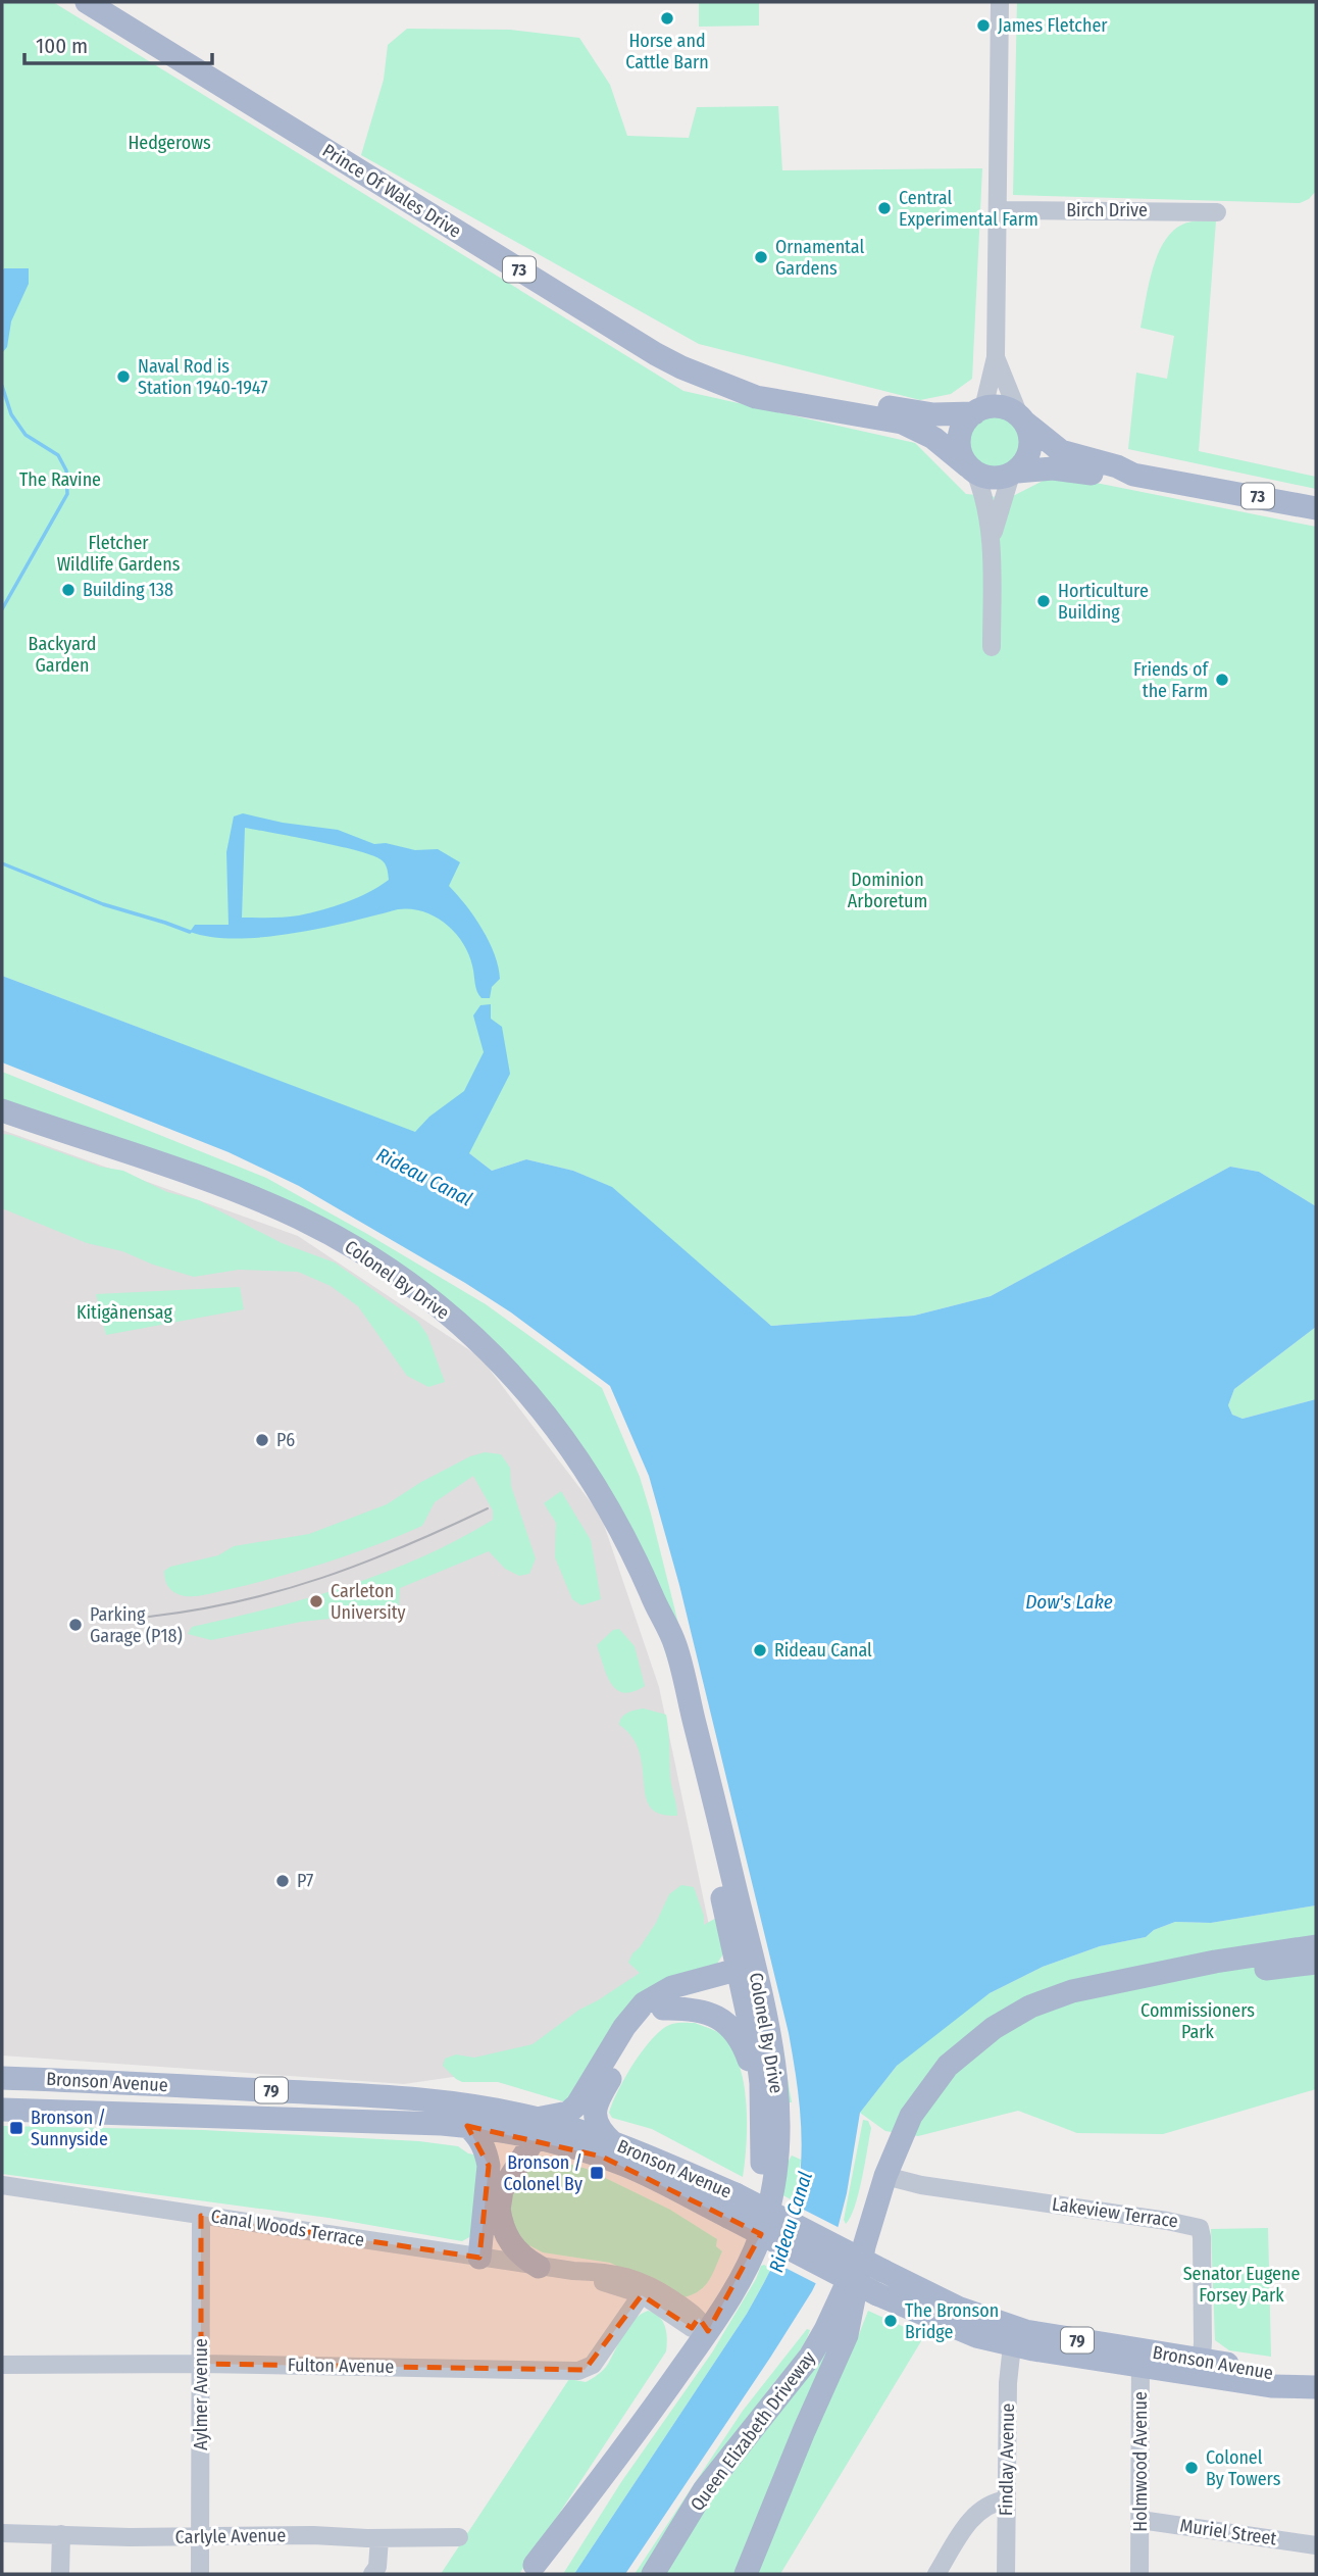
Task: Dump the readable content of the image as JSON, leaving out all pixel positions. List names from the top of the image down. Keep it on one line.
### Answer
{"streets":{"main road":["Prince Of Wales Drive","73","Colonel By Drive","Bronson Avenue","79","Queen Elizabeth Driveway"],"street":["Birch Drive","Lakeview Terrace","Canal Woods Terrace","Fulton Avenue","Aylmer Avenue","Findlay Avenue","Holmwood Avenue","Muriel Street","Carlyle Avenue"]},"crossings":[["Prince Of Wales Drive","73"],["Colonel By Drive","Canal Woods Terrace"],["Bronson Avenue","Lakeview Terrace"],["Bronson Avenue","Findlay Avenue"],["Bronson Avenue","Holmwood Avenue"],["Lakeview Terrace","Queen Elizabeth Driveway"],["Canal Woods Terrace","Fulton Avenue"],["Canal Woods Terrace","Aylmer Avenue"],["Fulton Avenue","Aylmer Avenue"],["Aylmer Avenue","Carlyle Avenue"],["Holmwood Avenue","Muriel Street"]],"water":["Rideau Canal","Dow's Lake"],"parks":["Hedgerows","The Ravine","Fletcher Wildlife Gardens","Backyard Garden","Dominion Arboretum","Kitigànensag","Commissioners Park","Senator Eugene Forsey Park"],"places":{"other":["Horse and Cattle Barn","James Fletcher","Central Experimental Farm","Ornamental Gardens","Naval Rod is Station 1940-1947","Building 138","Horticulture Building","Friends of the Farm","P6","Carleton University","Parking Garage (P18)","Rideau Canal","P7","The Bronson Bridge","Colonel By Towers"],"transit":["Bronson / Sunnyside","Bronson / Colonel By"]},"scale_bar":"100 m"}
